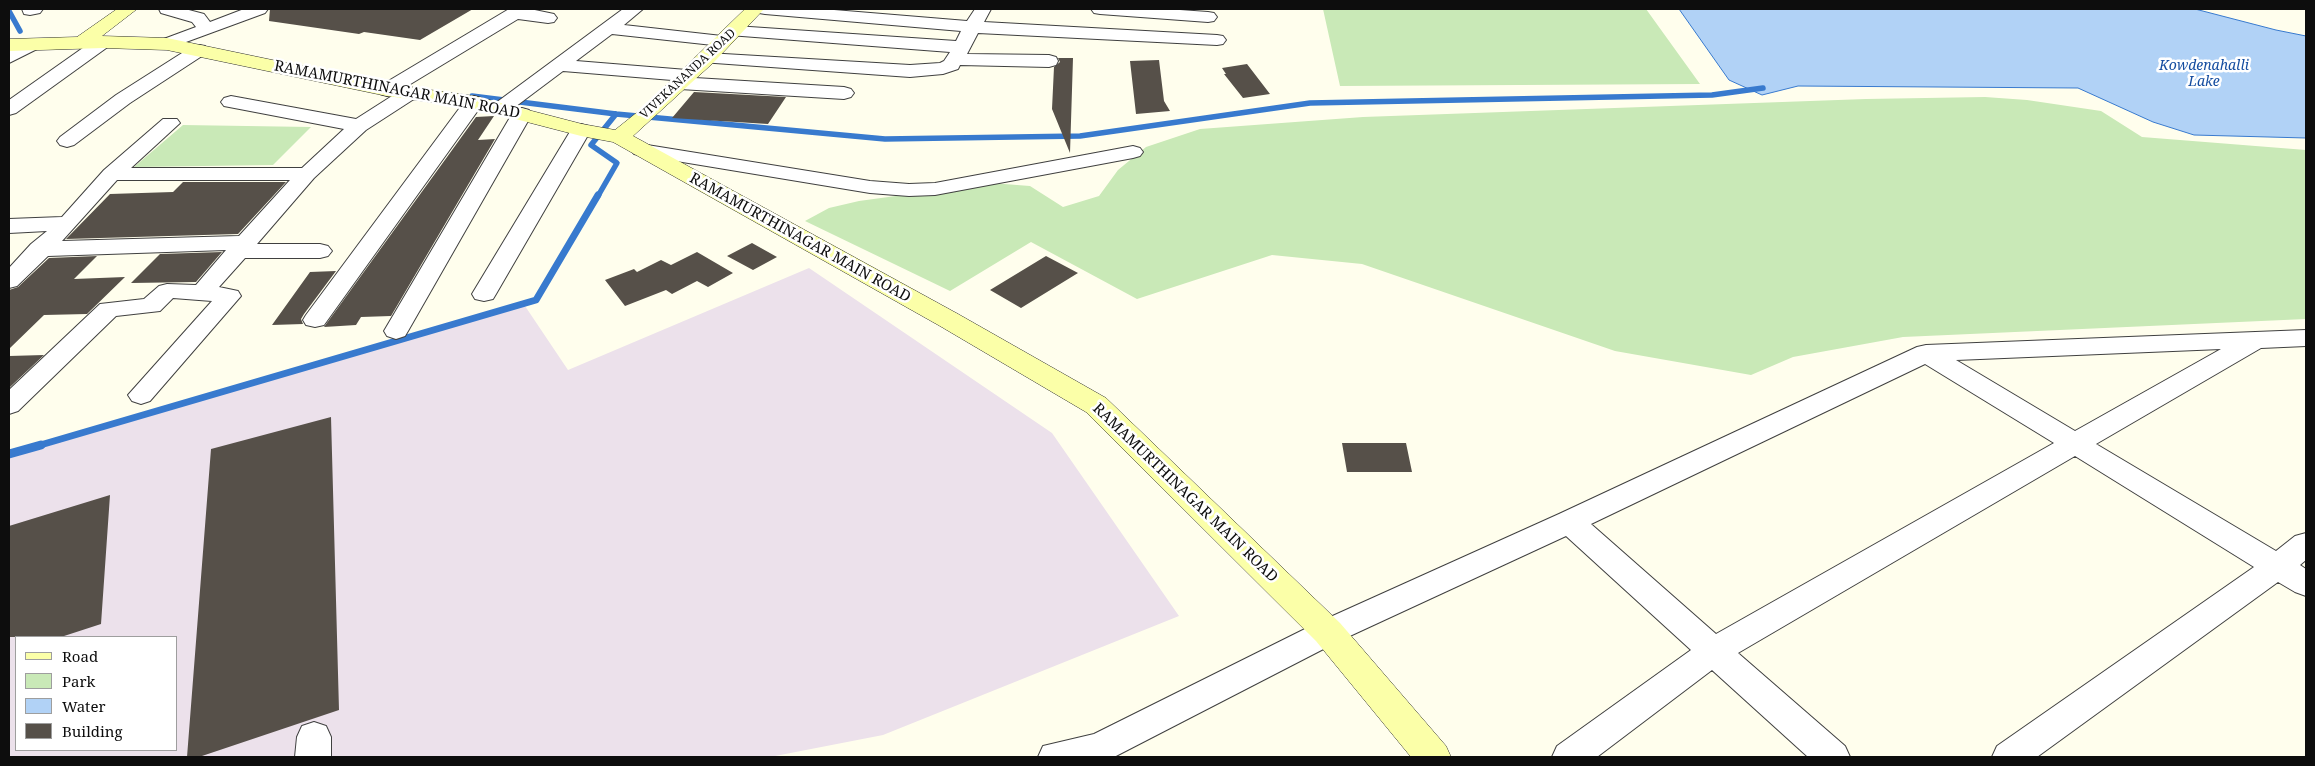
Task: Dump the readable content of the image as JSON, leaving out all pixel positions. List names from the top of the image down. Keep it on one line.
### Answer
{"streets":{"main road":["VIVEKANANDA ROAD","RAMAMURTHINAGAR MAIN ROAD"]},"crossings":[["VIVEKANANDA ROAD","RAMAMURTHINAGAR MAIN ROAD"]],"water":["Kowdenahalli Lake"],"legend":["Road","Park","Water","Building"]}
